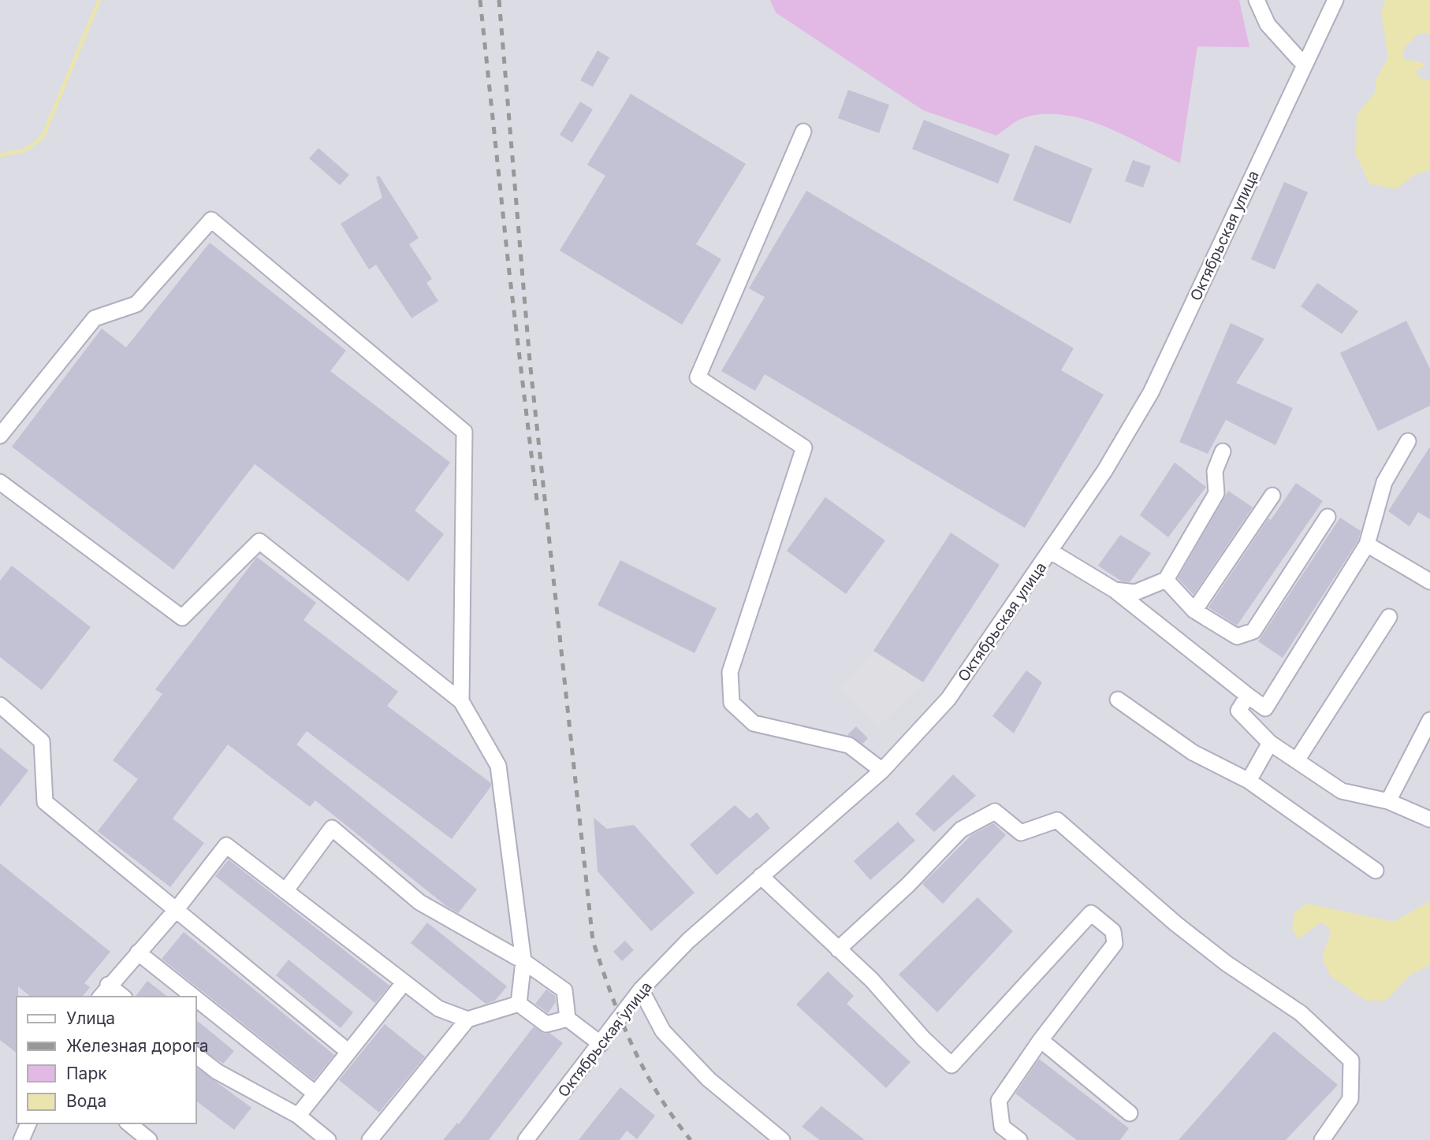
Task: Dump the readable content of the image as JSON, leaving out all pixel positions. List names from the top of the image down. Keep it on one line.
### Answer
{"streets":{"street":["Октябрьская улица"]},"legend":["Улица","Железная дорога","Парк","Вода"]}
